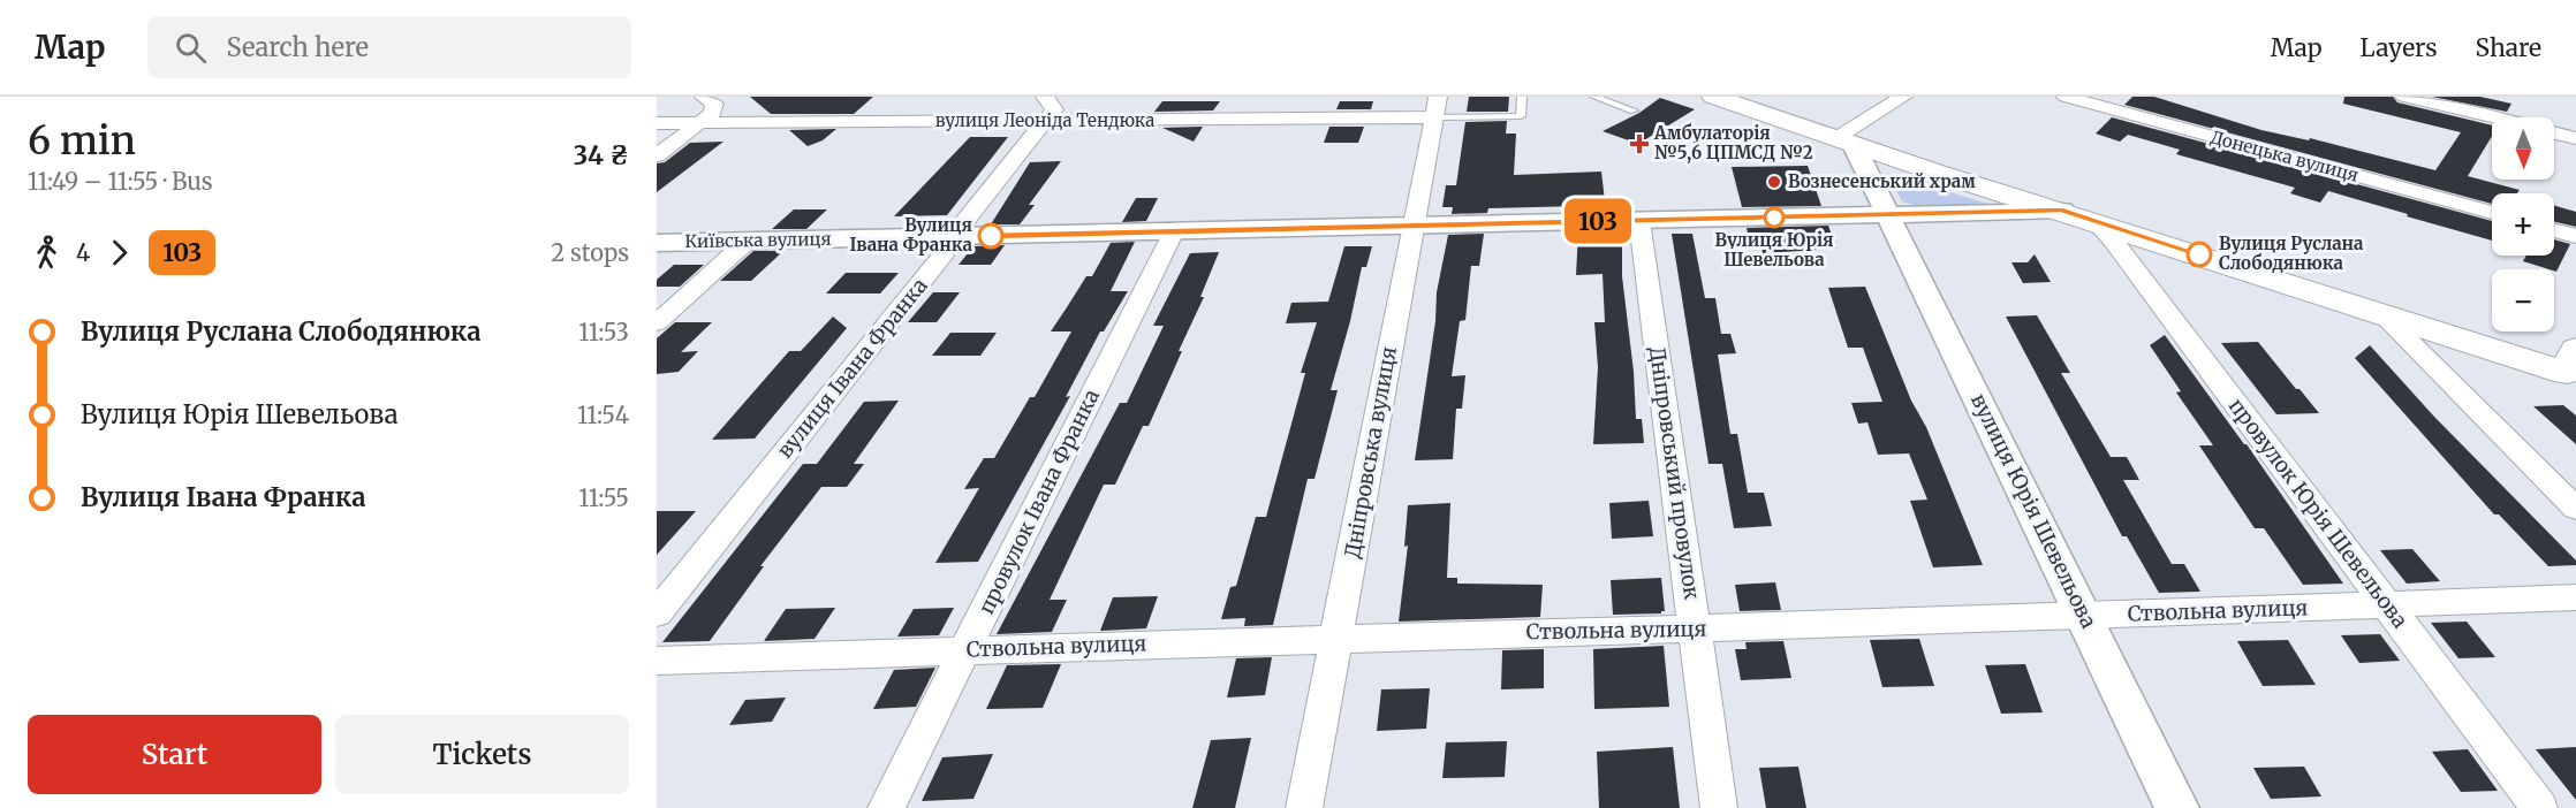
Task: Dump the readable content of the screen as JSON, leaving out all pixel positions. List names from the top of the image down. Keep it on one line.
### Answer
{"streets":{"street":["вулиця Леоніда Тендюка","Донецька вулиця","Київська вулиця","вулиця Івана Франка","Дніпровська вулиця","Дніпровський провулок","провулок Івана Франка","вулиця Юрія Шевельова","провулок Юрія Шевельова","Ствольна вулиця"]},"crossings":[["вулиця Леоніда Тендюка","вулиця Івана Франка"],["вулиця Леоніда Тендюка","Дніпровська вулиця"],["Київська вулиця","вулиця Івана Франка"],["Київська вулиця","Дніпровська вулиця"],["Київська вулиця","Дніпровський провулок"],["Київська вулиця","провулок Івана Франка"],["Київська вулиця","вулиця Юрія Шевельова"],["Дніпровська вулиця","Ствольна вулиця"],["Дніпровський провулок","Ствольна вулиця"],["провулок Івана Франка","Ствольна вулиця"],["вулиця Юрія Шевельова","Ствольна вулиця"],["провулок Юрія Шевельова","Ствольна вулиця"]],"places":{"health":["Амбулаторія №5,6 ЦПМСД №2"],"other":["Вознесенський храм","Вулиця Юрія Шевельова","Вулиця Івана Франка","Вулиця Руслана Слободянюка"]},"lines":["bus line 103"],"north":"bottom","page":{"header":"Map","search":"Search here","nav":["Map","Layers","Share"],"heading":["6 min","11:49 – 11:55 · Bus","34 ₴"],"on_map":"103","map_buttons":["+","−"],"legs":["4","103","2 stops"],"list":[{"name":"Вулиця Руслана Слободянюка","value":"11:53"},{"name":"Вулиця Юрія Шевельова","value":"11:54"},{"name":"Вулиця Івана Франка","value":"11:55"}],"buttons":["Start","Tickets"]}}
